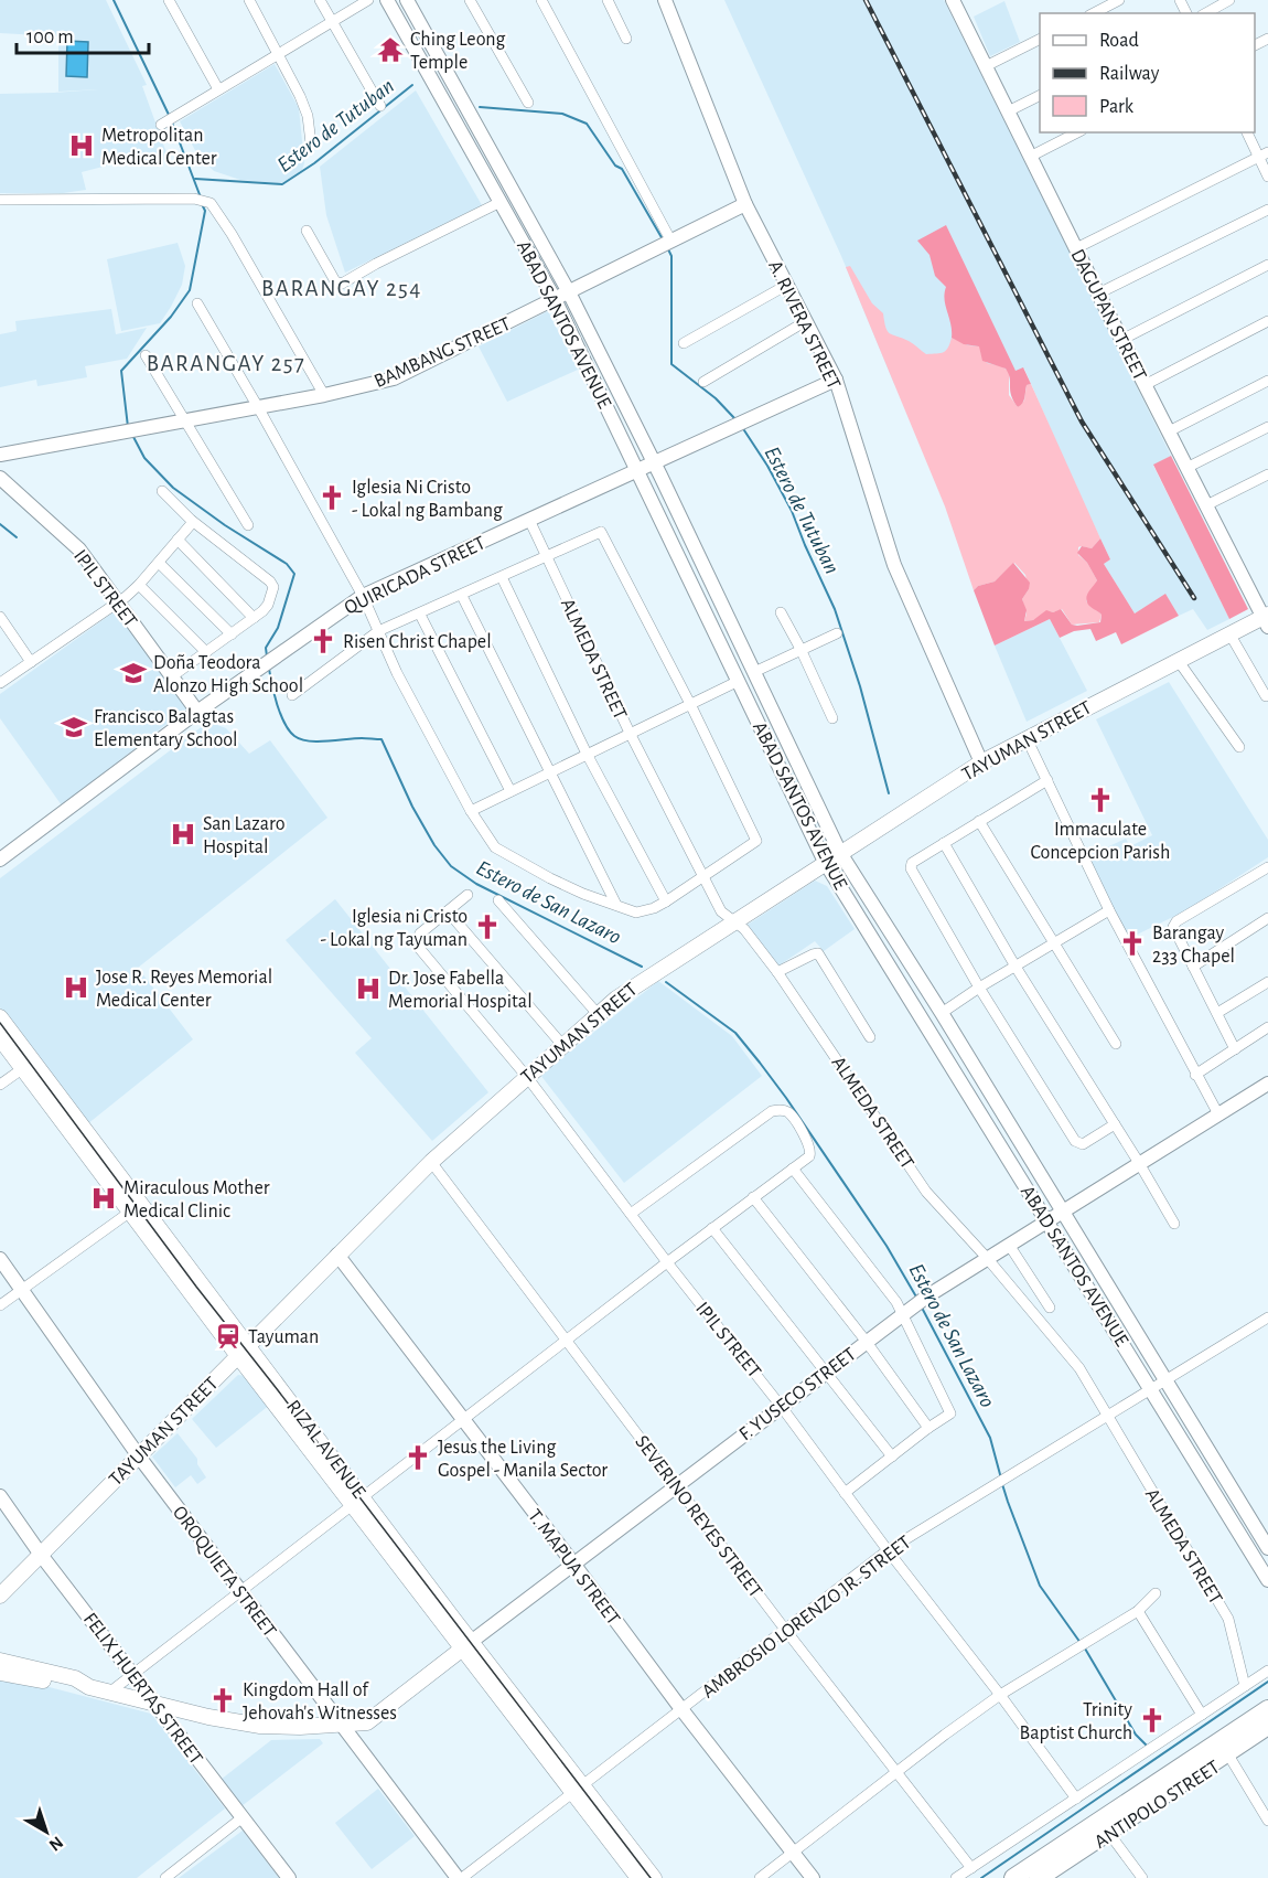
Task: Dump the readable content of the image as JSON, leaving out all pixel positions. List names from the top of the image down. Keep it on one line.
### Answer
{"streets":{"main road":["TAYUMAN STREET","F. YUSECO STREET","RIZAL AVENUE"],"street":["DAGUPAN STREET","ABAD SANTOS AVENUE","A. RIVERA STREET","BAMBANG STREET","QUIRICADA STREET","IPIL STREET","ALMEDA STREET","SEVERINO REYES STREET","T. MAPUA STREET","OROQUIETA STREET","AMBROSIO LORENZO JR. STREET","FELIX HUERTAS STREET","ANTIPOLO STREET"]},"crossings":[["DAGUPAN STREET","TAYUMAN STREET"],["ABAD SANTOS AVENUE","BAMBANG STREET"],["ABAD SANTOS AVENUE","QUIRICADA STREET"],["ABAD SANTOS AVENUE","TAYUMAN STREET"],["ABAD SANTOS AVENUE","F. YUSECO STREET"],["ABAD SANTOS AVENUE","AMBROSIO LORENZO JR. STREET"],["A. RIVERA STREET","BAMBANG STREET"],["A. RIVERA STREET","QUIRICADA STREET"],["A. RIVERA STREET","TAYUMAN STREET"],["QUIRICADA STREET","IPIL STREET"],["QUIRICADA STREET","ALMEDA STREET"],["IPIL STREET","TAYUMAN STREET"],["IPIL STREET","F. YUSECO STREET"],["IPIL STREET","AMBROSIO LORENZO JR. STREET"],["ALMEDA STREET","TAYUMAN STREET"],["ALMEDA STREET","F. YUSECO STREET"],["ALMEDA STREET","AMBROSIO LORENZO JR. STREET"],["TAYUMAN STREET","RIZAL AVENUE"],["TAYUMAN STREET","SEVERINO REYES STREET"],["TAYUMAN STREET","T. MAPUA STREET"],["TAYUMAN STREET","OROQUIETA STREET"],["TAYUMAN STREET","FELIX HUERTAS STREET"],["F. YUSECO STREET","RIZAL AVENUE"],["F. YUSECO STREET","SEVERINO REYES STREET"],["F. YUSECO STREET","T. MAPUA STREET"],["F. YUSECO STREET","OROQUIETA STREET"],["RIZAL AVENUE","AMBROSIO LORENZO JR. STREET"],["SEVERINO REYES STREET","AMBROSIO LORENZO JR. STREET"],["T. MAPUA STREET","AMBROSIO LORENZO JR. STREET"],["OROQUIETA STREET","AMBROSIO LORENZO JR. STREET"]],"districts":["BARANGAY 254","BARANGAY 257"],"water":["Estero de Tutuban","Estero de San Lazaro"],"places":{"temple":["Ching Leong Temple"],"hospital":["Metropolitan Medical Center","San Lazaro Hospital","Jose R. Reyes Memorial Medical Center","Dr. Jose Fabella Memorial Hospital","Miraculous Mother Medical Clinic"],"church":["Iglesia Ni Cristo - Lokal ng Bambang","Risen Christ Chapel","Immaculate Concepcion Parish","Iglesia ni Cristo - Lokal ng Tayuman","Barangay 233 Chapel","Jesus the Living Gospel - Manila Sector","Kingdom Hall of Jehovah's Witnesses","Trinity Baptist Church"],"school or university":["Doña Teodora Alonzo High School","Francisco Balagtas Elementary School"],"station":["Tayuman"]},"legend":["Road","Railway","Park"],"scale_bar":"100 m","north":"bottom right"}
